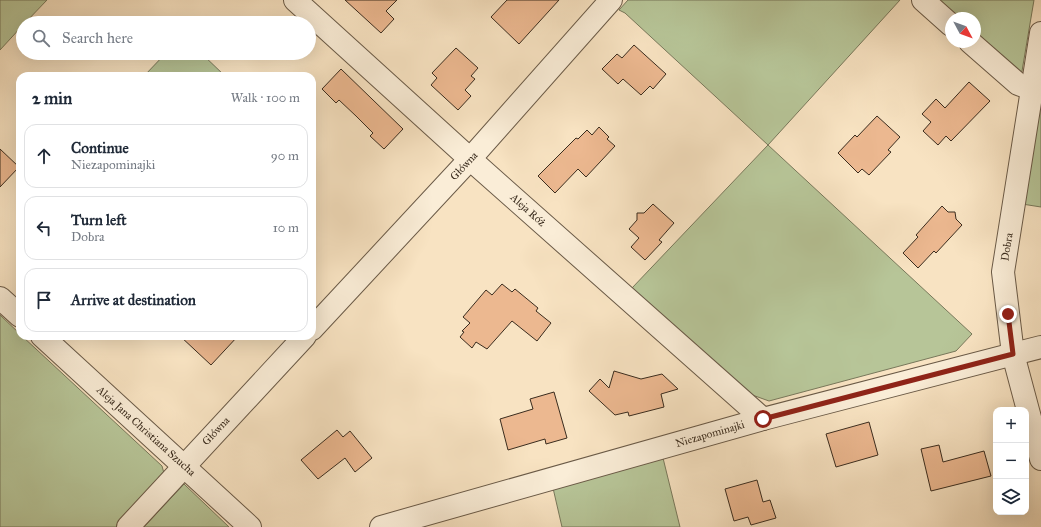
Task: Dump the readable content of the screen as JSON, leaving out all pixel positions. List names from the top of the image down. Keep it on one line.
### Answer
{"streets":{"street":["Główna","Aleja Róż","Dobra","Aleja Jana Christiana Szucha","Niezapominajki"]},"crossings":[["Główna","Aleja Róż"],["Główna","Aleja Jana Christiana Szucha"],["Aleja Róż","Niezapominajki"],["Dobra","Niezapominajki"]],"north":"bottom right","page":{"search":"Search here","heading":["2 min","Walk · 100 m"],"list":[["Continue","Niezapominajki","90 m"],["Turn left","Dobra","10 m"],"Arrive at destination"],"map_buttons":["+","−"]}}
